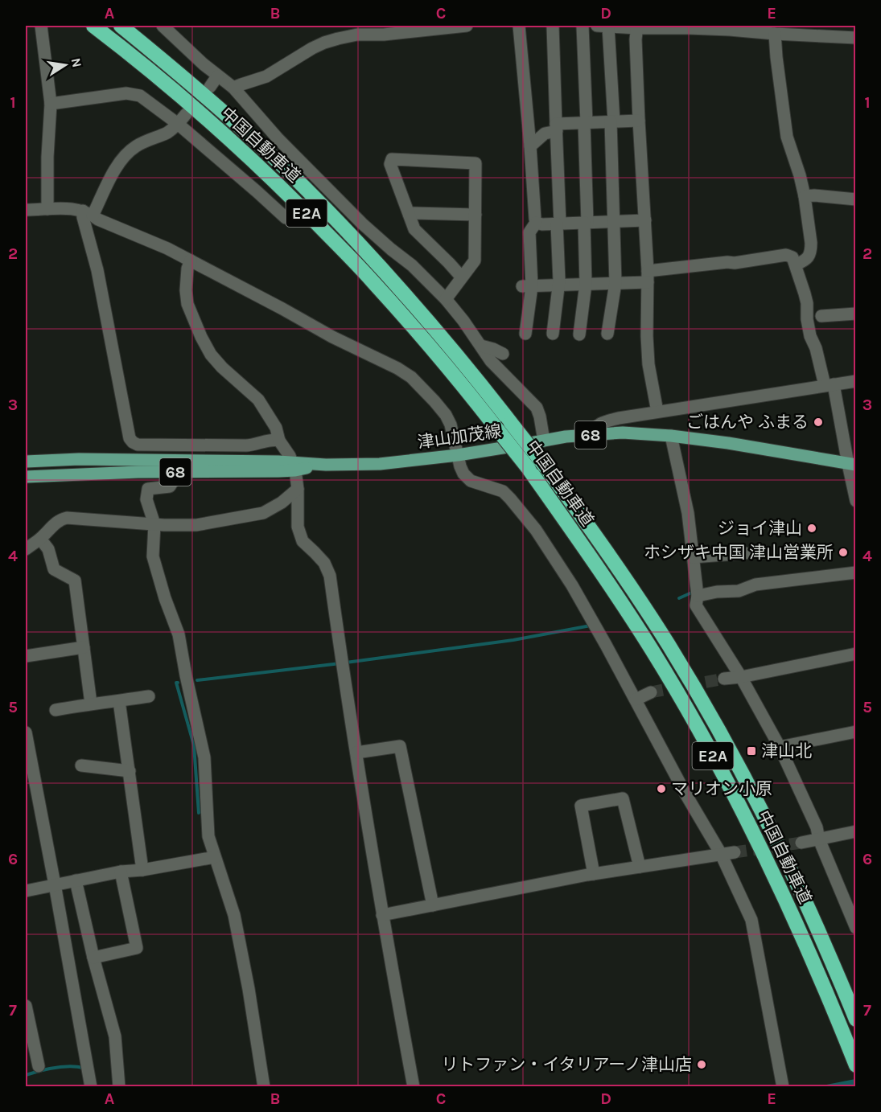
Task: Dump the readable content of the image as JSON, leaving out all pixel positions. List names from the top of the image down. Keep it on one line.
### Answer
{"streets":{"highway":["中国自動車道","E2A"],"main road":["68","津山加茂線"]},"places":{"other":["ごはんや ふまる","ジョイ津山","ホシザキ中国 津山営業所","マリオン小原","リトファン・イタリアーノ津山店"],"transit":["津山北"]},"north":"right","grid":{"columns":["A","B","C","D","E"],"rows":["1","2","3","4","5","6","7"]}}
